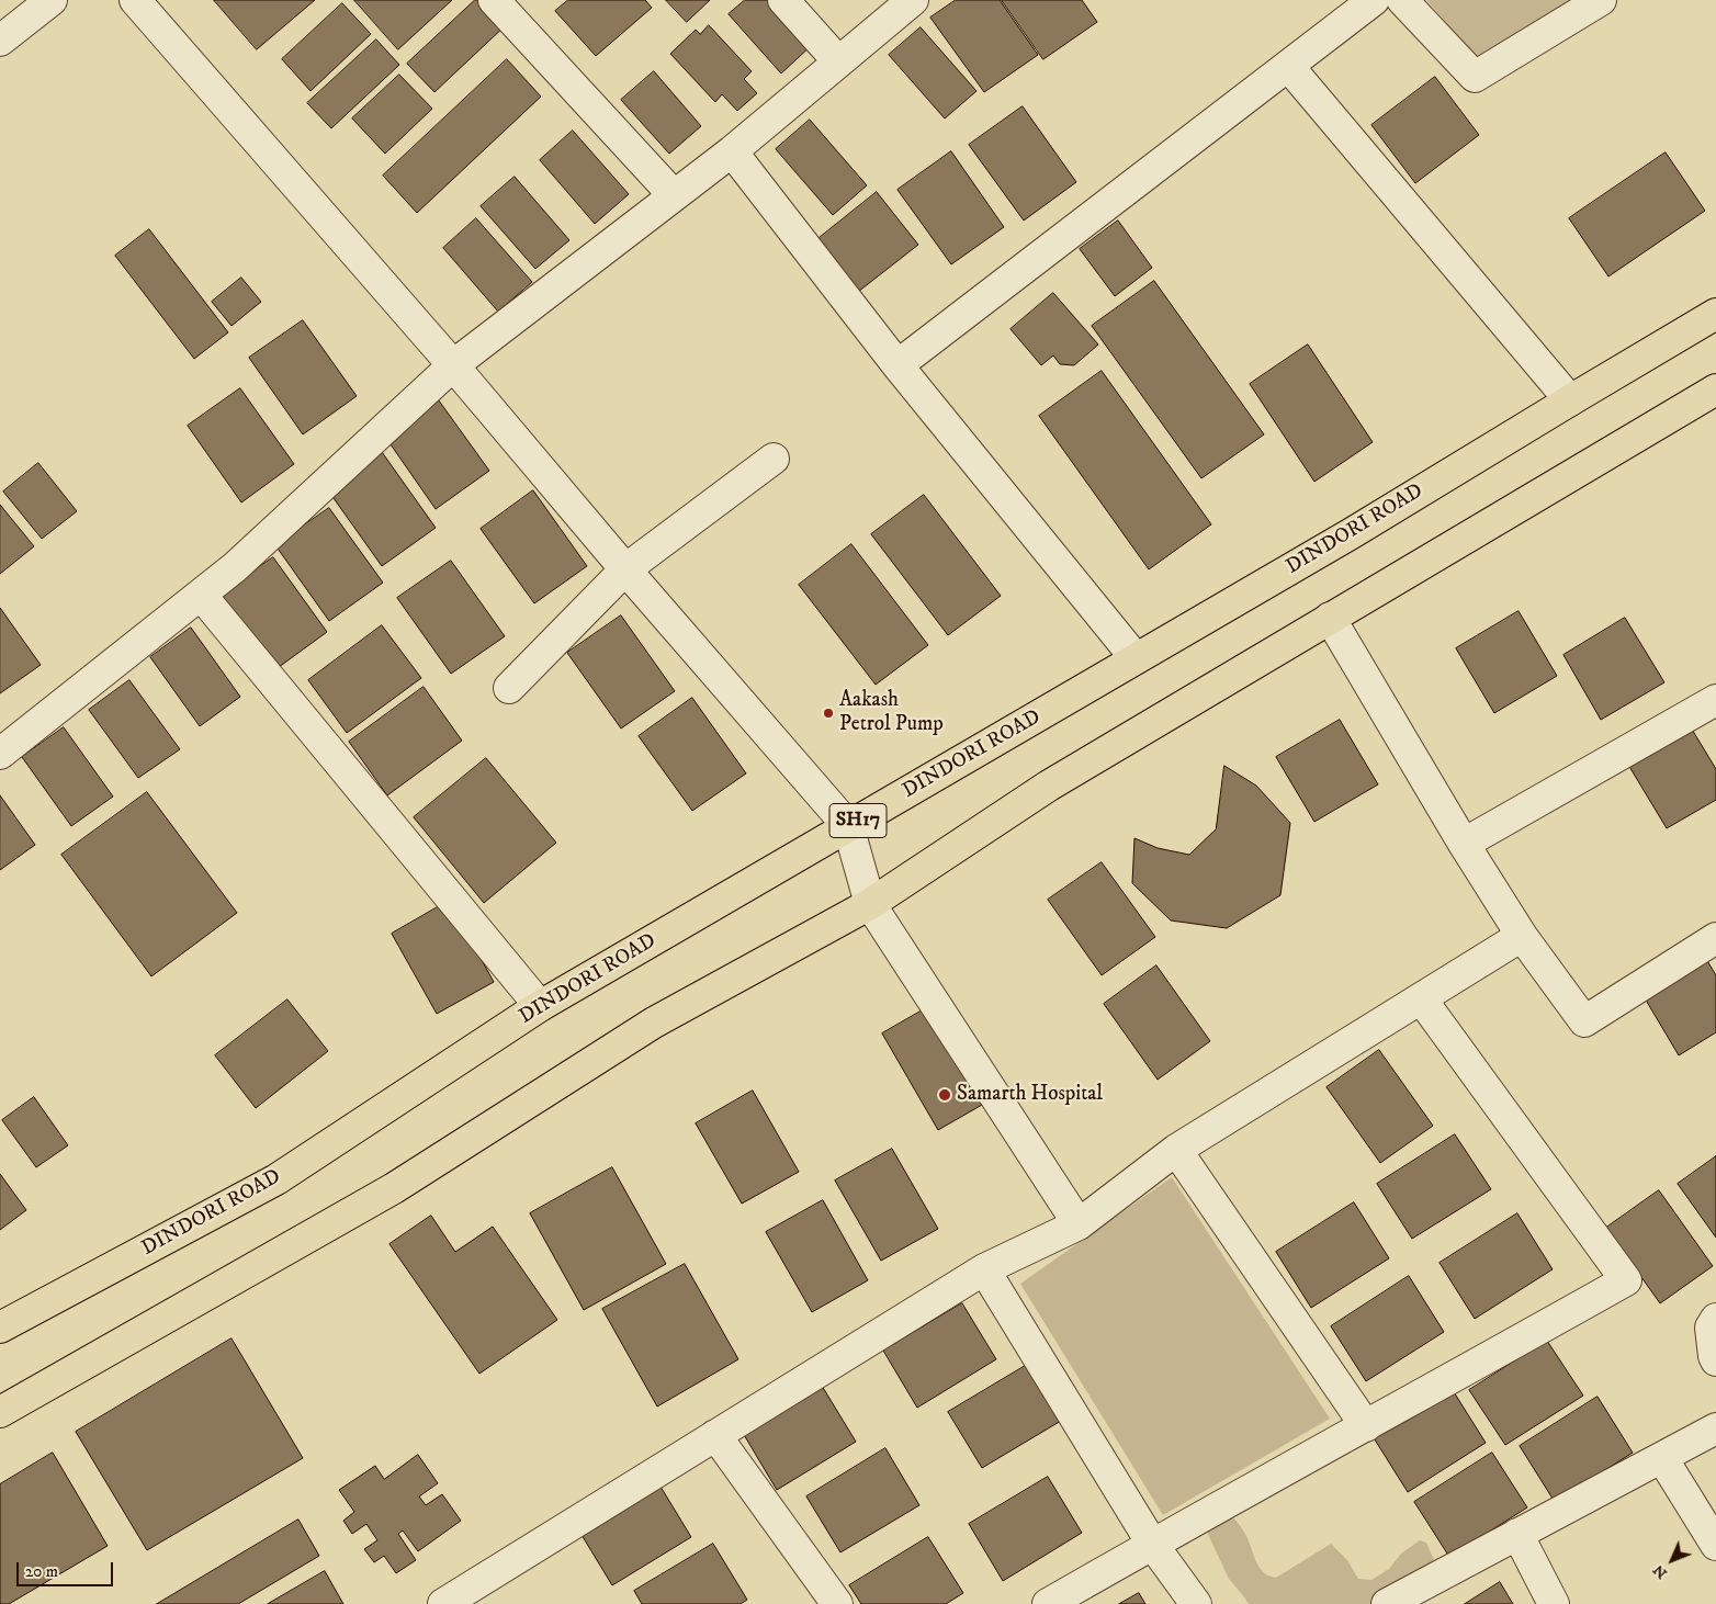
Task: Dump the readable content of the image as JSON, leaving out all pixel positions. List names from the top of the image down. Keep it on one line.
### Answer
{"streets":{"main road":["DINDORI ROAD","SH17"]},"places":["Aakash Petrol Pump","Samarth Hospital"],"scale_bar":"20 m","north":"bottom left"}
